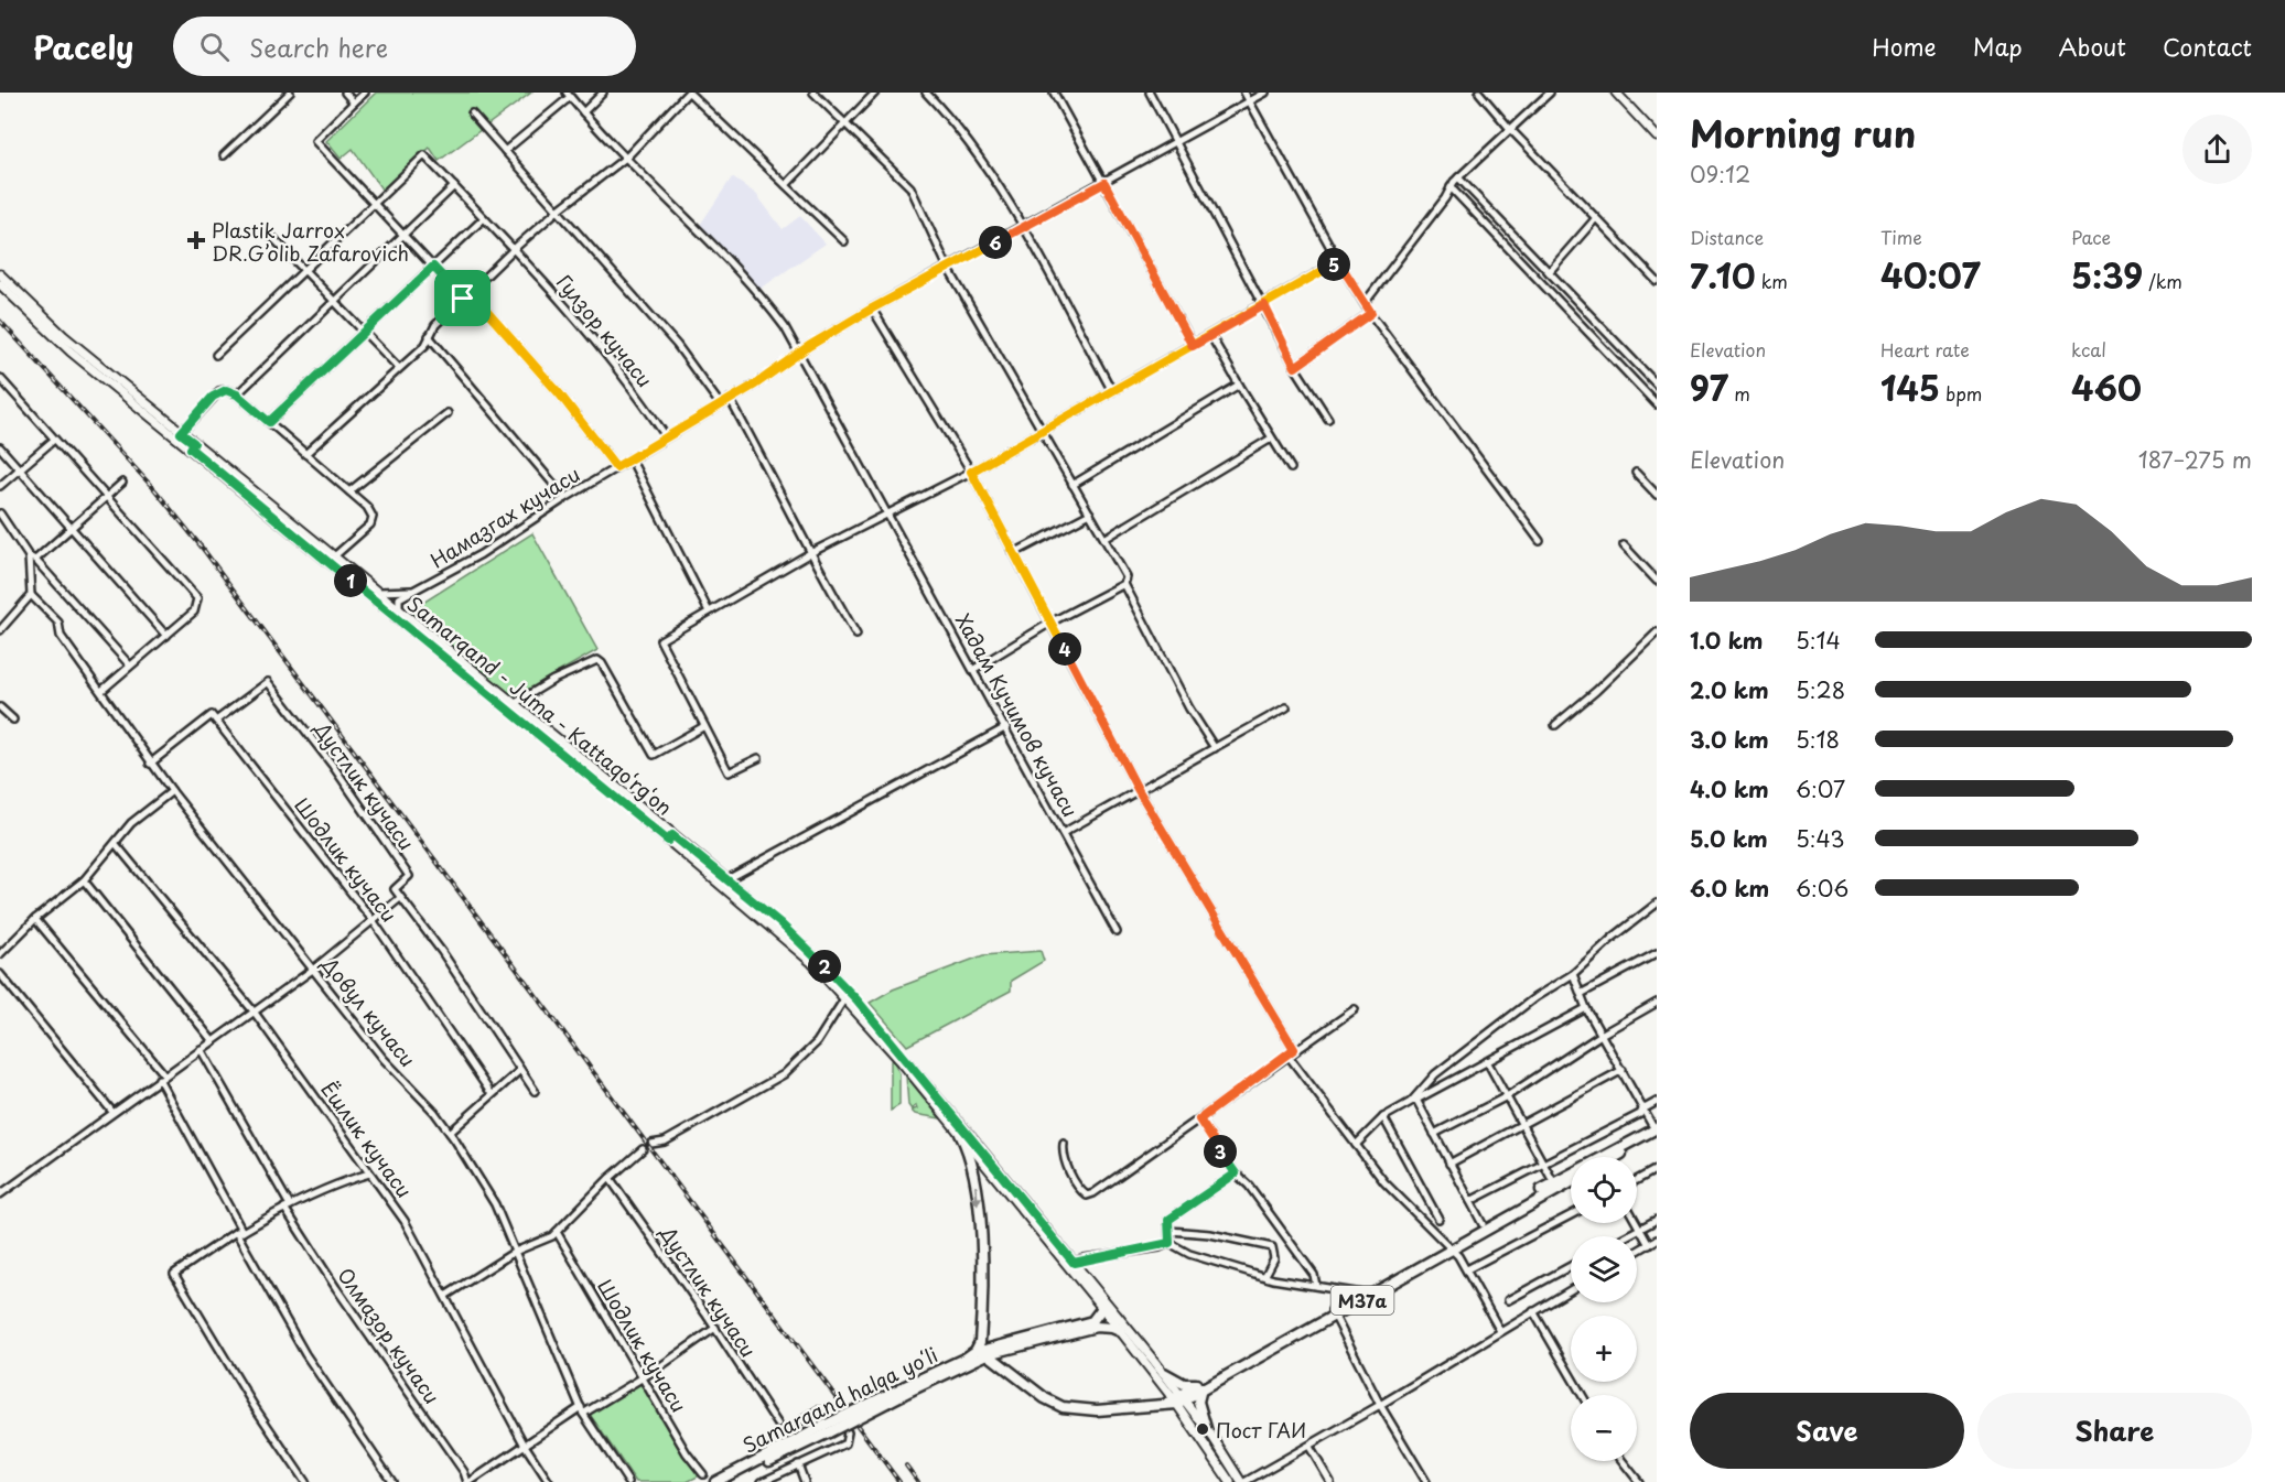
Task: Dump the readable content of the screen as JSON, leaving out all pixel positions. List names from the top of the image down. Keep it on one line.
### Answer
{"streets":{"highway":["M37a","Samarqand halqa yoʻli"],"main road":["Samarqand - Juma - Kattaqo‘rg‘on"],"street":["Гулзор кучаси","Намазгах кучаси","Хадам Кучимов кучаси","Дустлик кучаси","Шодлик кучаси","Довул кучаси","Ёшлик кучаси","Олмазор кучаси"]},"crossings":[["Гулзор кучаси","Намазгах кучаси"],["Намазгах кучаси","Хадам Кучимов кучаси"],["Samarqand - Juma - Kattaqo‘rg‘on","M37a"],["Samarqand - Juma - Kattaqo‘rg‘on","Samarqand halqa yoʻli"],["Дустлик кучаси","Шодлик кучаси"],["M37a","Samarqand halqa yoʻli"]],"places":{"health":["Plastik Jarrox DR.G’olib Zafarovich"],"other":["Пост ГАИ"]},"page":{"header":"Pacely","search":"Search here","nav":["Home","Map","About","Contact"],"heading":["Morning run","09:12"],"stats":[["Distance","7.10 km"],["Time","40:07"],["Pace","5:39 /km"],["Elevation","97 m"],["Heart rate","145 bpm"],["kcal","460"]],"pins":["6","5","1","4","2","3"],"chart":["Elevation","187–275 m"],"list":[{"name":"1.0 km","note":"5:14"},{"name":"2.0 km","note":"5:28"},{"name":"3.0 km","note":"5:18"},{"name":"4.0 km","note":"6:07"},{"name":"5.0 km","note":"5:43"},{"name":"6.0 km","note":"6:06"}],"map_buttons":["+","−"],"buttons":["Save","Share"]}}
